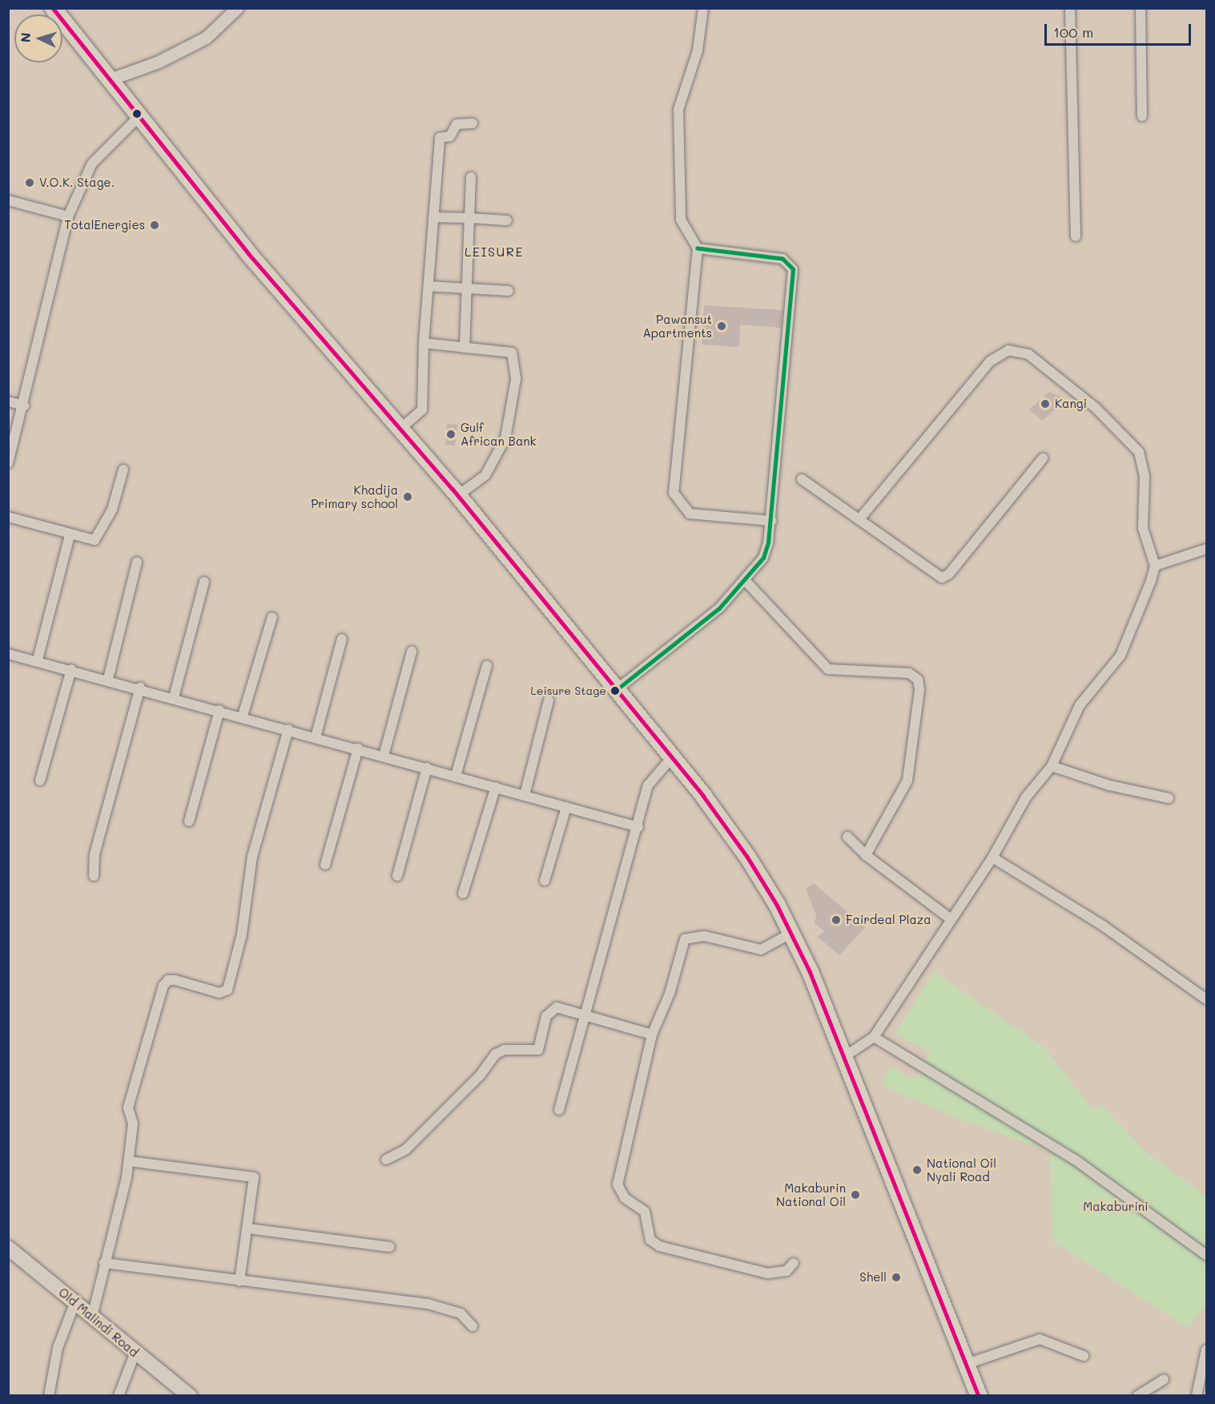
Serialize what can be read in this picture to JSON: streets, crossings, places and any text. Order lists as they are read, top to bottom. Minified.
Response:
{"streets":{"main road":["Old Malindi Road"]},"districts":["LEISURE"],"parks":["Makaburini"],"places":["V.O.K. Stage.","TotalEnergies","Pawansut Apartments","Kangi","Gulf African Bank","Khadija Primary school","Leisure Stage","Fairdeal Plaza","National Oil Nyali Road","Makaburin National Oil","Shell"],"scale_bar":"100 m","north":"left"}
